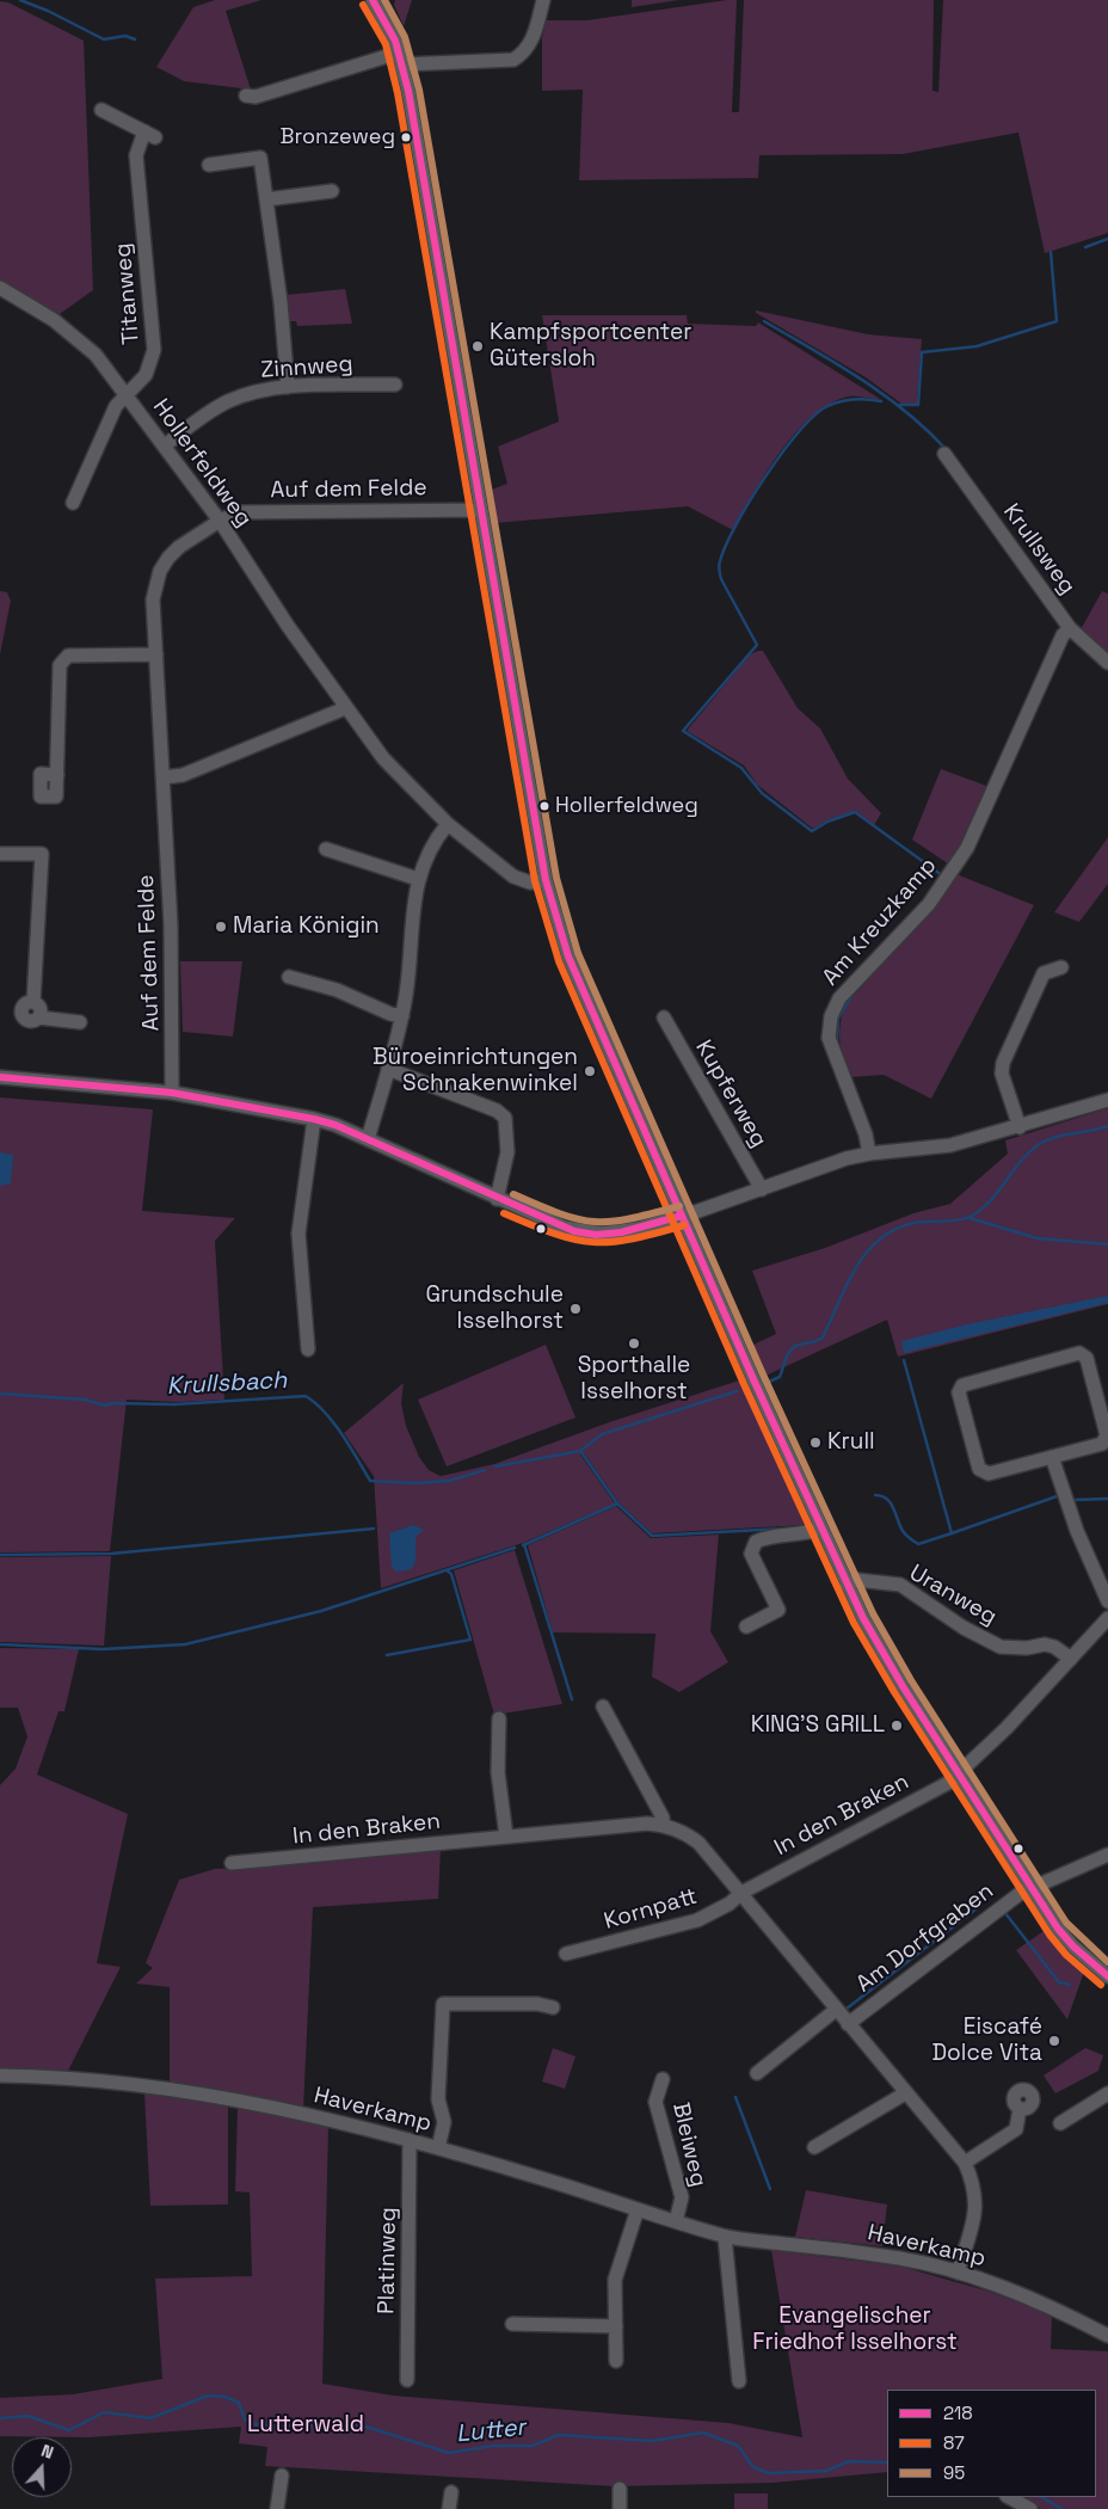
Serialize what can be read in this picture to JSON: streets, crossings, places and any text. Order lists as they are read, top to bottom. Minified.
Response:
{"streets":{"street":["Titanweg","Zinnweg","Hollerfeldweg","Auf dem Felde","Krullsweg","Am Kreuzkamp","Kupferweg","Uranweg","In den Braken","Kornpatt","Am Dorfgraben","Haverkamp","Bleiweg","Platinweg"]},"crossings":[["Titanweg","Hollerfeldweg"],["Zinnweg","Hollerfeldweg"],["Hollerfeldweg","Auf dem Felde"],["Krullsweg","Am Kreuzkamp"],["Uranweg","In den Braken"],["In den Braken","Kornpatt"],["In den Braken","Am Dorfgraben"],["Haverkamp","Bleiweg"],["Haverkamp","Platinweg"]],"water":["Krullsbach","Lutter"],"parks":["Evangelischer Friedhof Isselhorst","Lutterwald"],"places":["Bronzeweg","Kampfsportcenter Gütersloh","Hollerfeldweg","Maria Königin","Büroeinrichtungen Schnakenwinkel","Grundschule Isselhorst","Sporthalle Isselhorst","Krull","KING'S GRILL","Eiscafé Dolce Vita"],"lines":["transit line 218","transit line 95","transit line 87"],"legend":["218","87","95"],"north":"top"}
